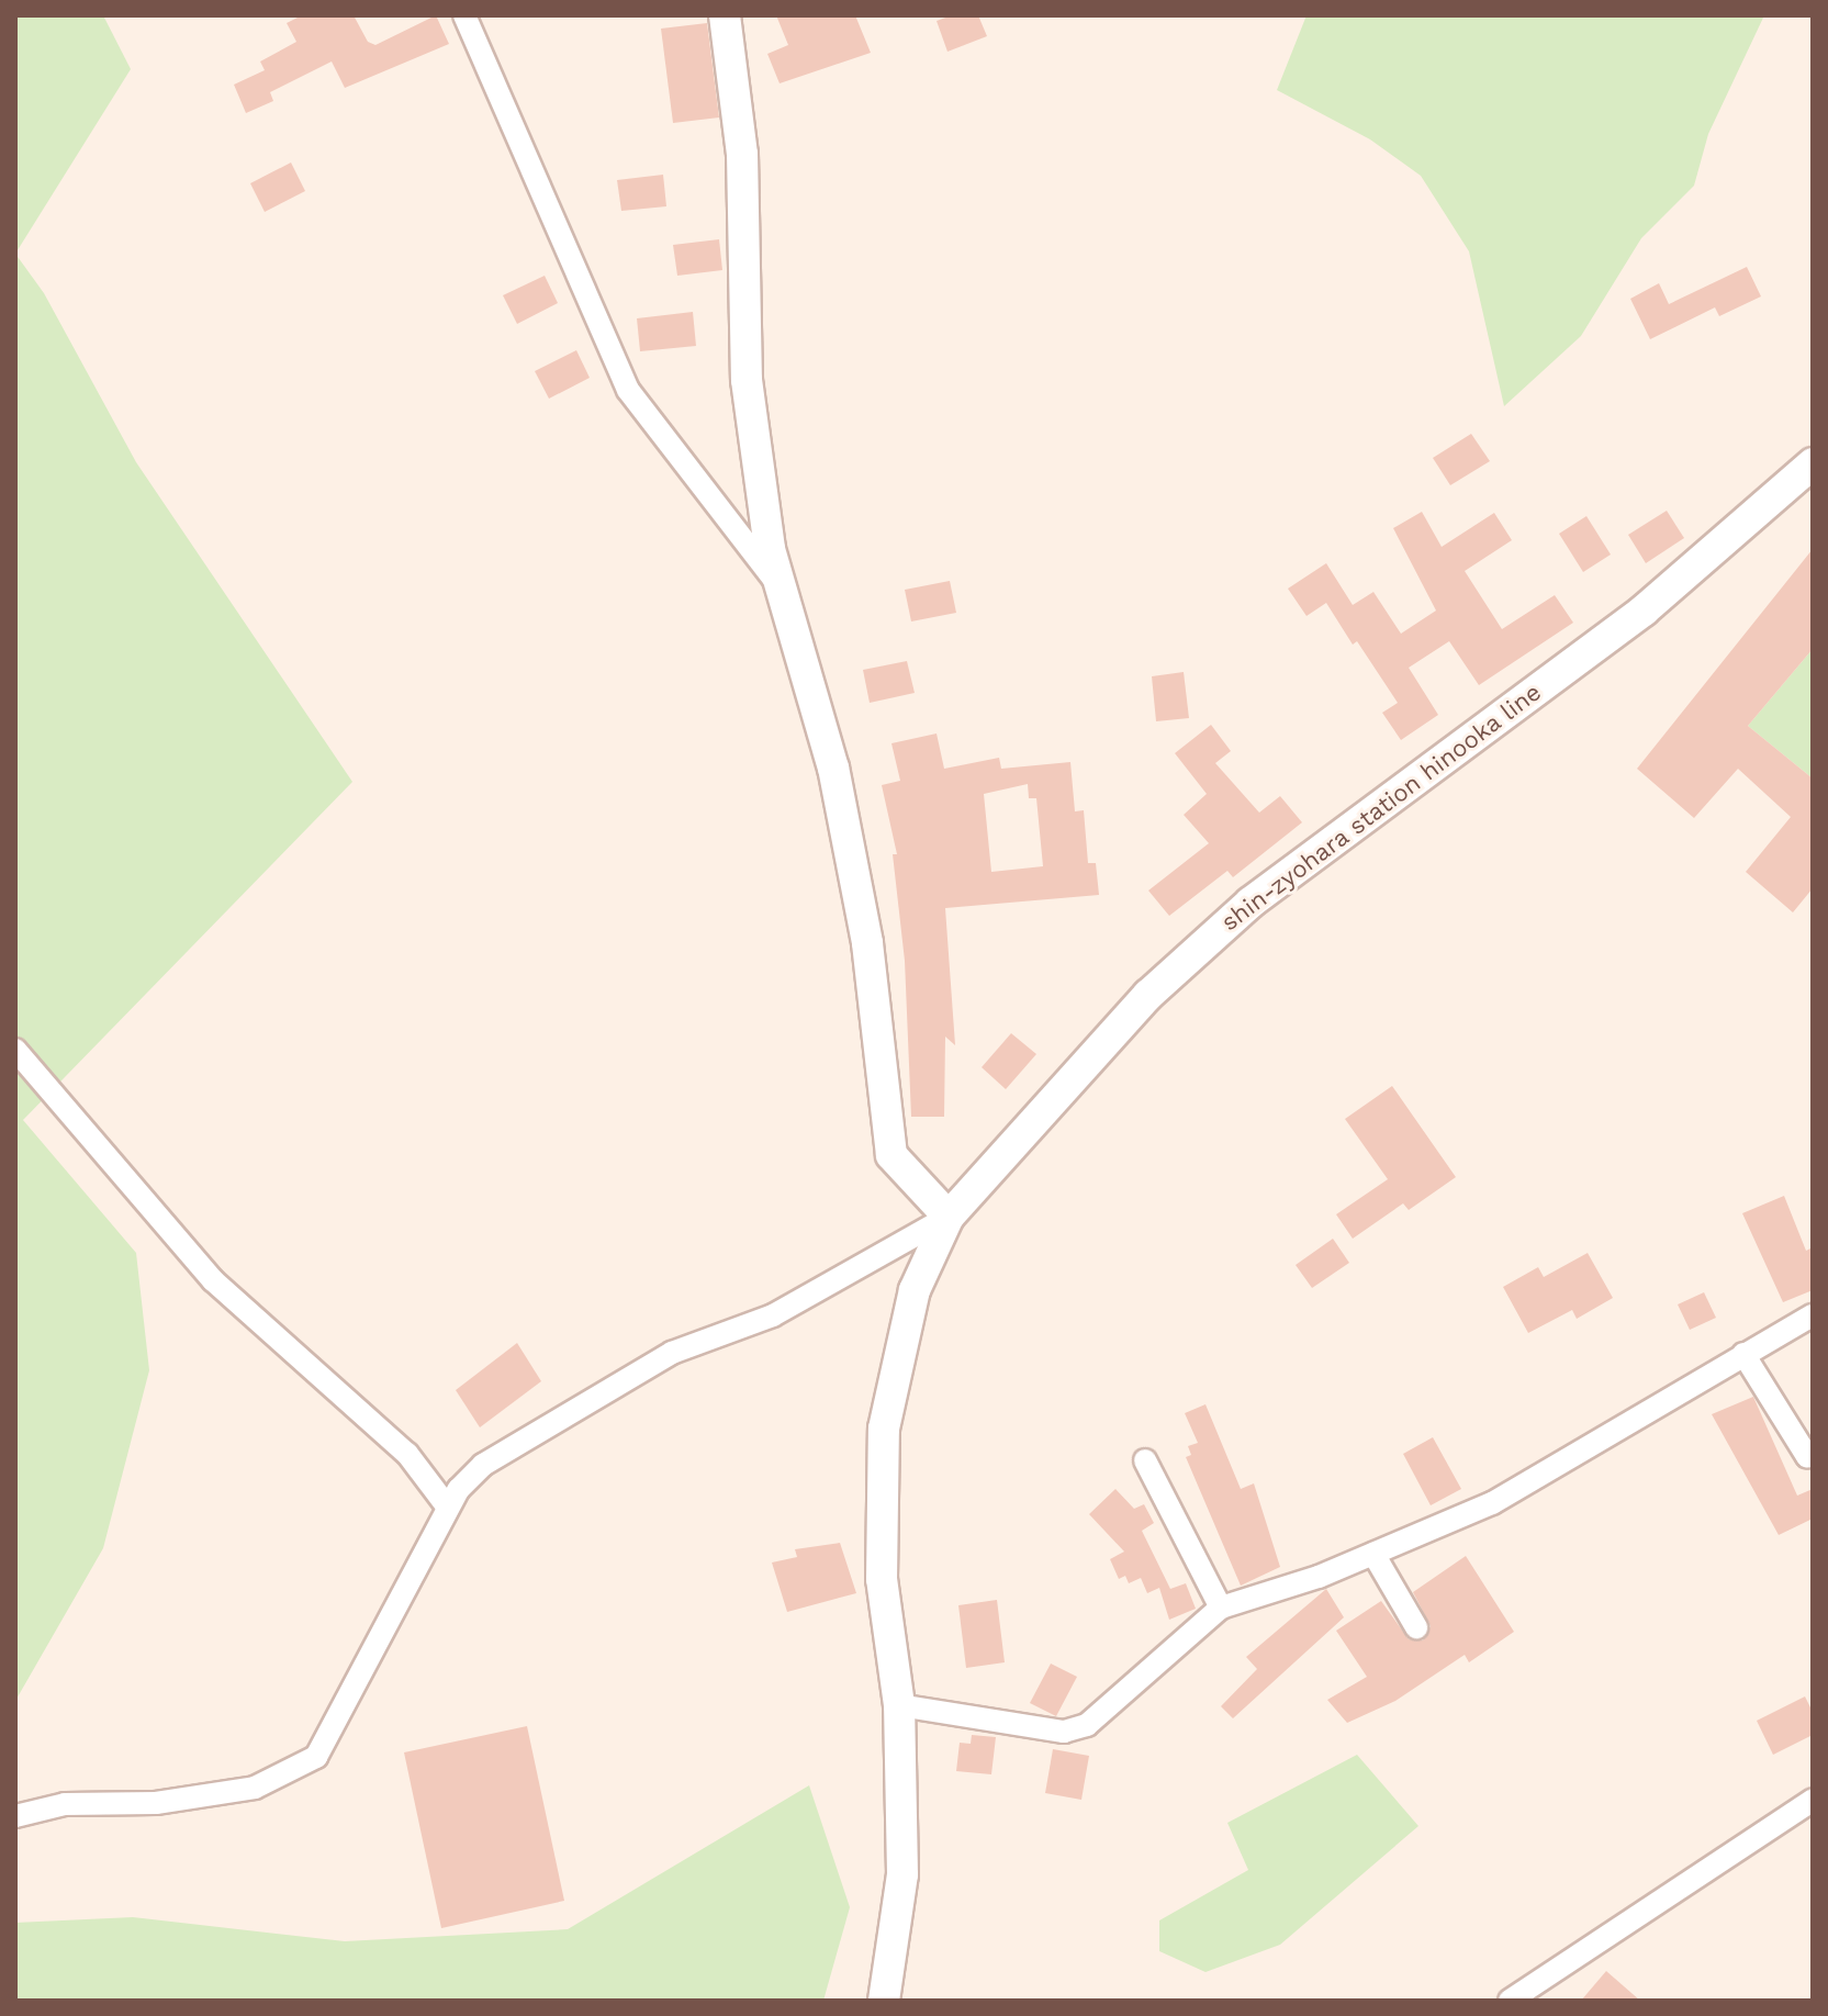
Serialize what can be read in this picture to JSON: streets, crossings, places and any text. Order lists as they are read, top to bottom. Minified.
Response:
{"streets":{"main road":["shin-zyohara station hinooka line"]}}
